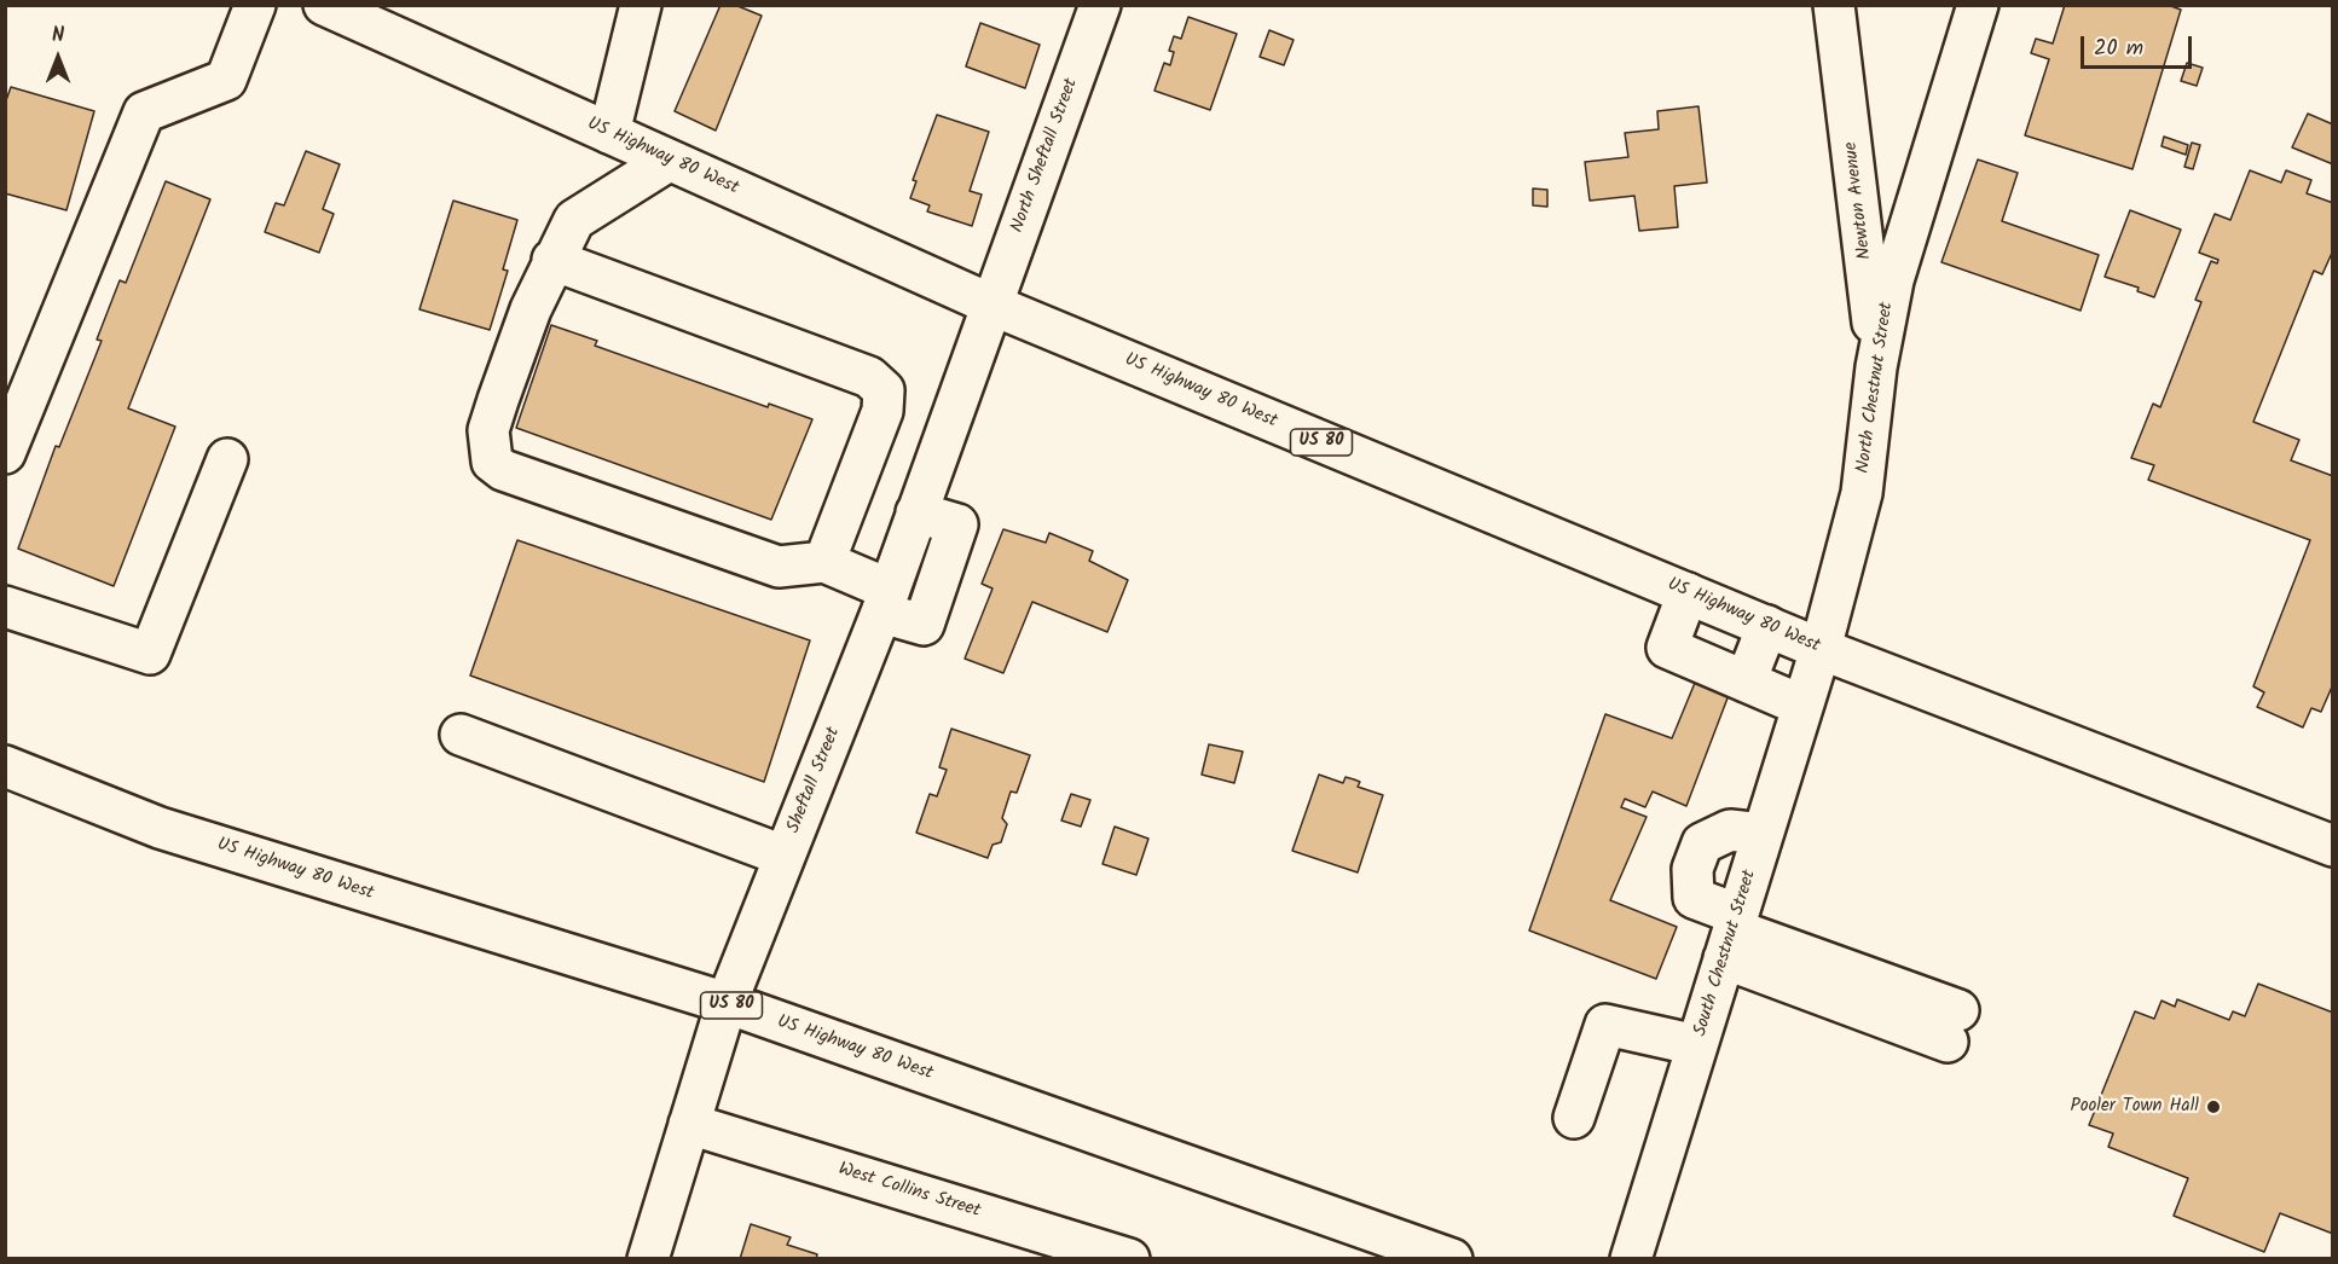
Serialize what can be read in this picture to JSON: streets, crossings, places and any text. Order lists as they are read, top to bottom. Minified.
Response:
{"streets":{"main road":["North Sheftall Street","US Highway 80 West","Newton Avenue","North Chestnut Street","US 80","Sheftall Street","South Chestnut Street","West Collins Street"]},"crossings":[["North Sheftall Street","US Highway 80 West"],["US Highway 80 West","North Chestnut Street"],["US Highway 80 West","Sheftall Street"],["US Highway 80 West","South Chestnut Street"],["Newton Avenue","North Chestnut Street"],["North Chestnut Street","South Chestnut Street"],["Sheftall Street","West Collins Street"]],"places":["Pooler Town Hall"],"scale_bar":"20 m","north":"top"}
